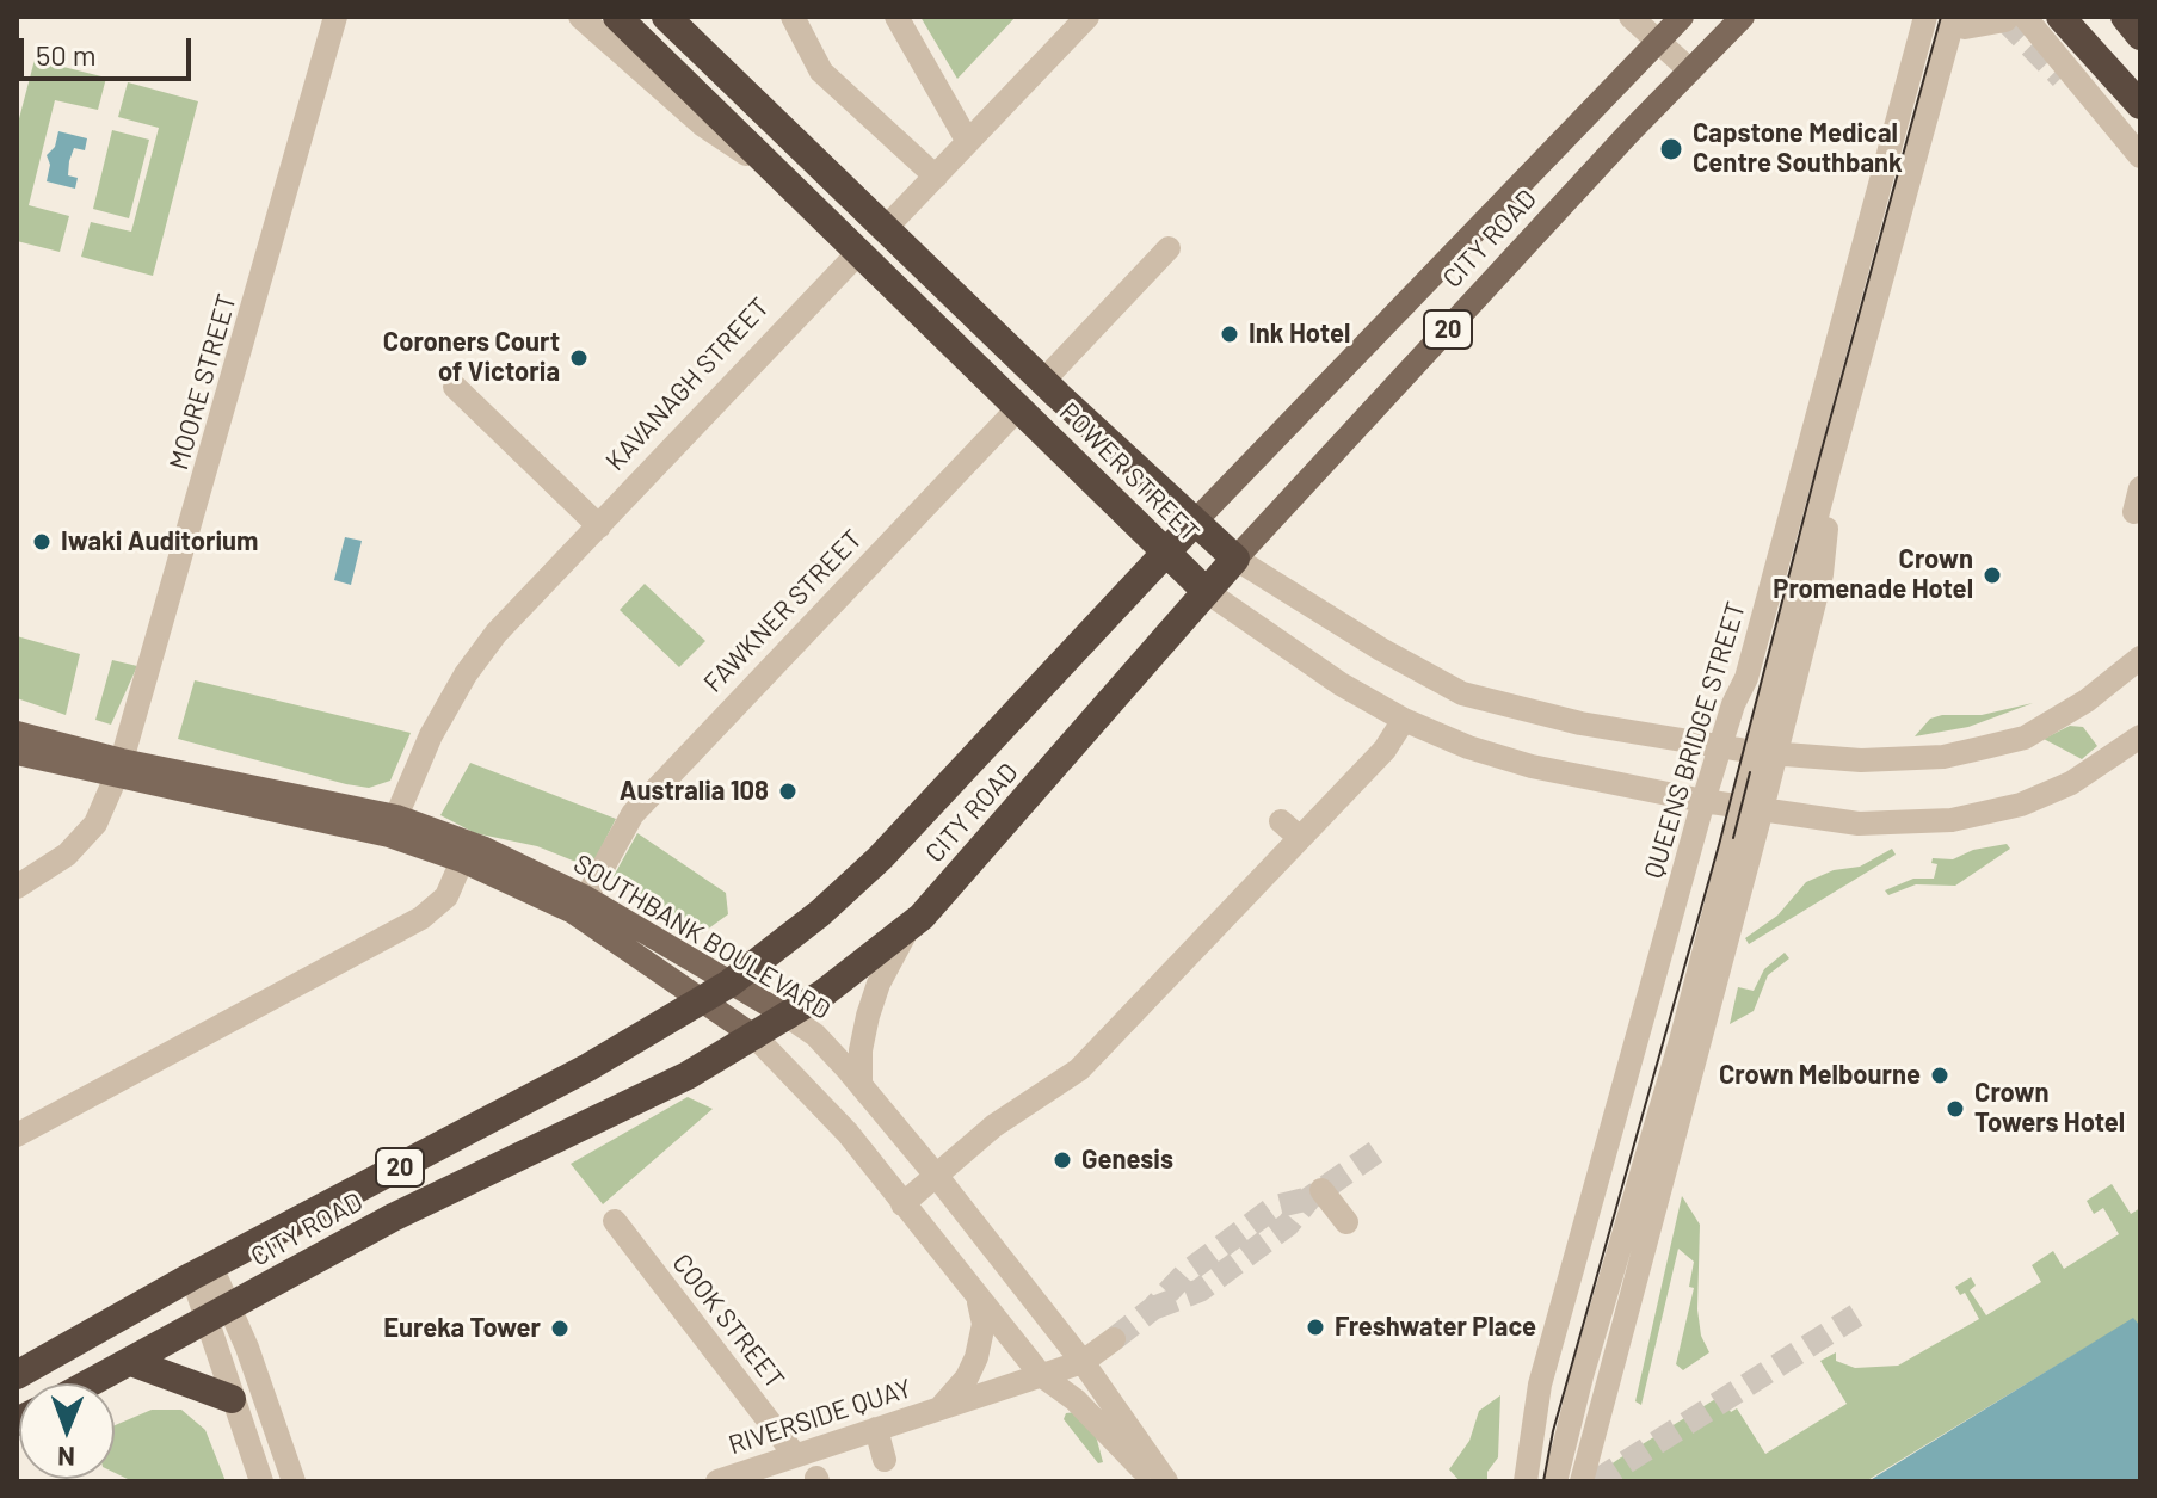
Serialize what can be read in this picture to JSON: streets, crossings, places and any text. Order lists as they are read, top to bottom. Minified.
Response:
{"streets":{"highway":["CITY ROAD","20","KAVANAGH STREET","POWER STREET","FAWKNER STREET"],"main road":["SOUTHBANK BOULEVARD"],"street":["MOORE STREET","QUEENS BRIDGE STREET","COOK STREET","RIVERSIDE QUAY"]},"crossings":[["CITY ROAD","POWER STREET"],["CITY ROAD","SOUTHBANK BOULEVARD"],["MOORE STREET","SOUTHBANK BOULEVARD"],["KAVANAGH STREET","POWER STREET"],["KAVANAGH STREET","SOUTHBANK BOULEVARD"],["POWER STREET","FAWKNER STREET"],["POWER STREET","QUEENS BRIDGE STREET"],["FAWKNER STREET","SOUTHBANK BOULEVARD"],["SOUTHBANK BOULEVARD","RIVERSIDE QUAY"],["COOK STREET","RIVERSIDE QUAY"]],"places":["Capstone Medical Centre Southbank","Ink Hotel","Coroners Court of Victoria","Iwaki Auditorium","Crown Promenade Hotel","Australia 108","Crown Melbourne","Crown Towers Hotel","Genesis","Freshwater Place","Eureka Tower"],"scale_bar":"50 m","north":"bottom"}
